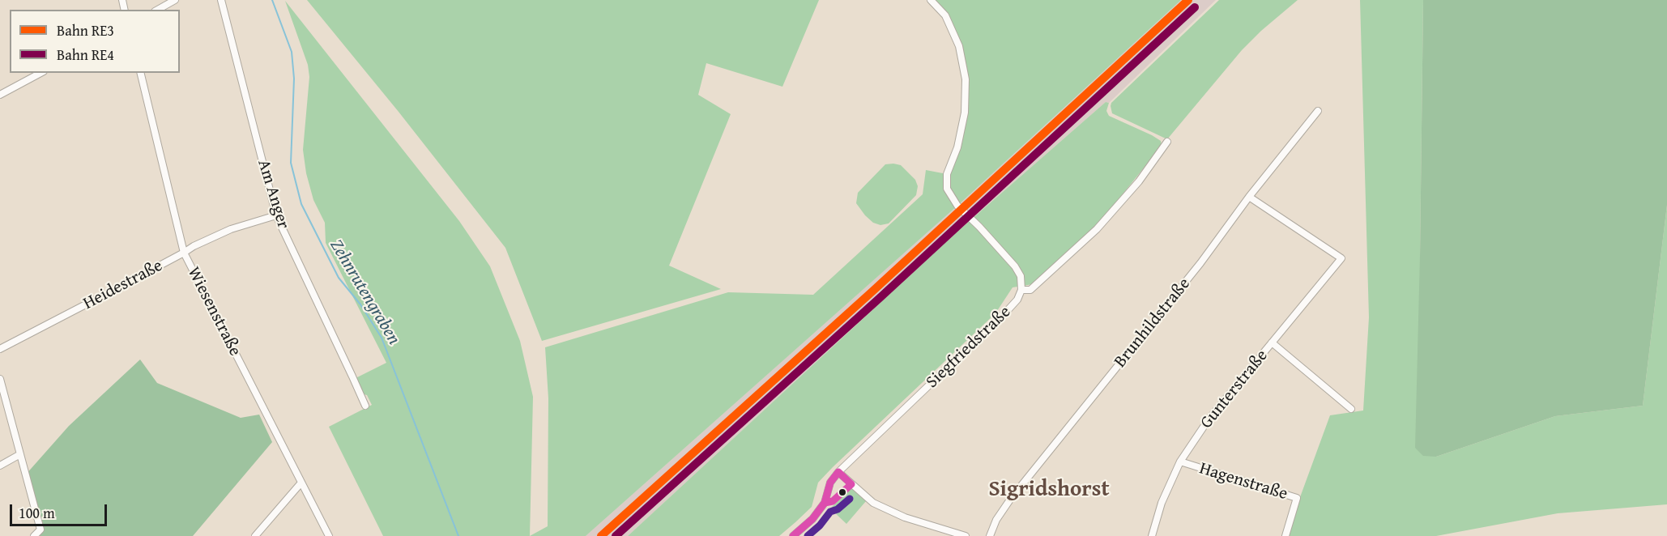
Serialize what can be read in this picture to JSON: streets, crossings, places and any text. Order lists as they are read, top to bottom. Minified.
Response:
{"streets":{"street":["Am Anger","Heidestraße","Wiesenstraße","Brunhildstraße","Siegfriedstraße","Gunterstraße","Hagenstraße"]},"crossings":[["Am Anger","Heidestraße"],["Heidestraße","Wiesenstraße"],["Brunhildstraße","Gunterstraße"],["Gunterstraße","Hagenstraße"]],"districts":["Sigridshorst"],"water":["Zehnrutengraben"],"lines":["rail line RE3","rail line RE4"],"legend":["Bahn RE3","Bahn RE4"],"scale_bar":"100 m"}
